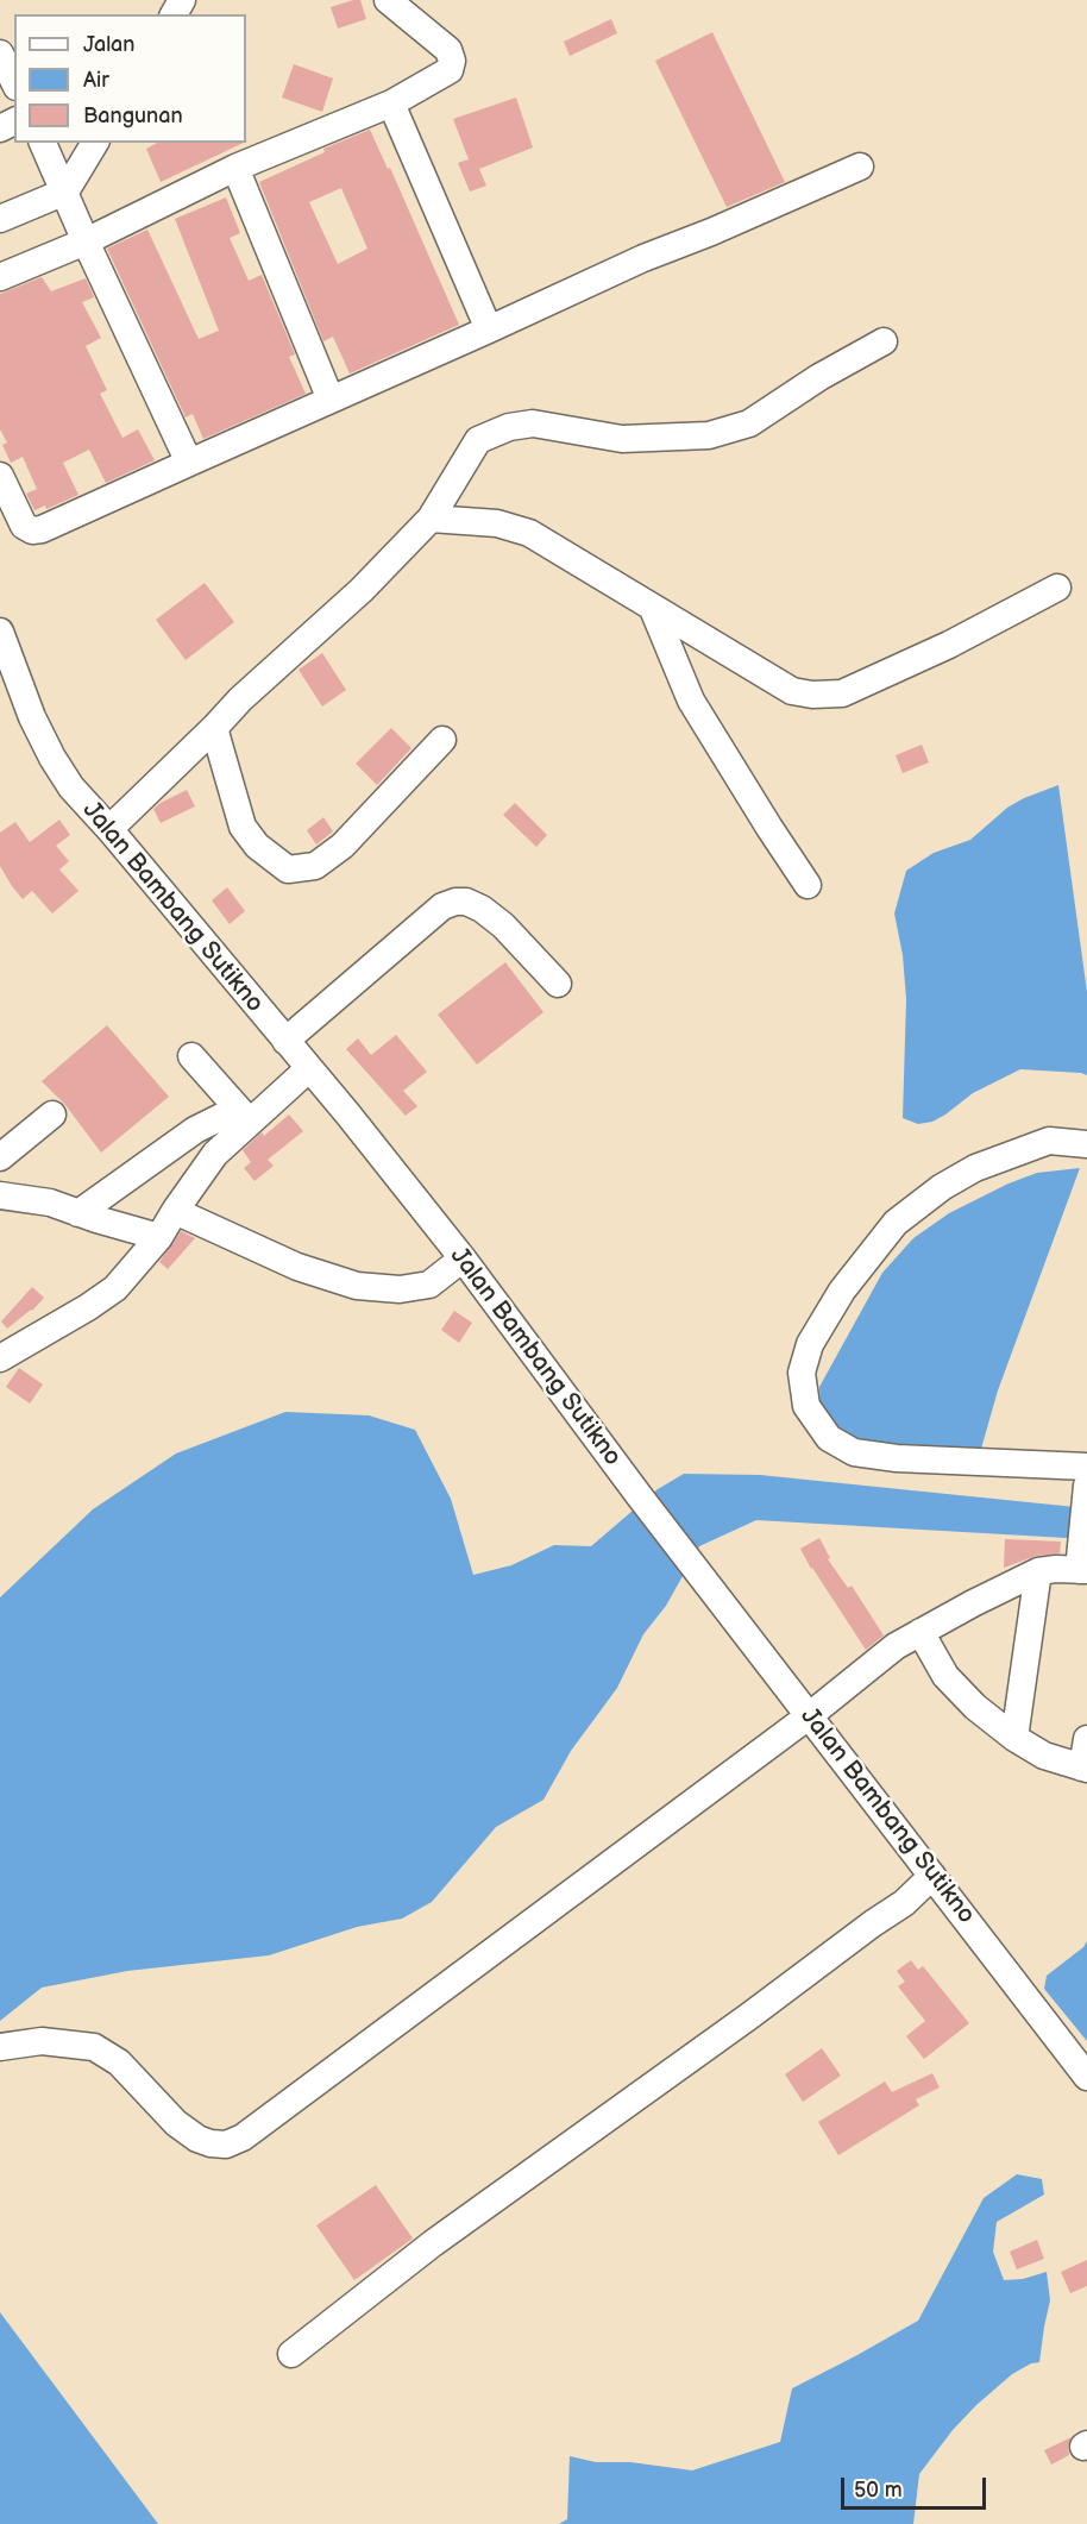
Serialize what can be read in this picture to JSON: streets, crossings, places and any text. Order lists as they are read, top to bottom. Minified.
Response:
{"streets":{"street":["Jalan Bambang Sutikno"]},"legend":["Jalan","Air","Bangunan"],"scale_bar":"50 m"}
